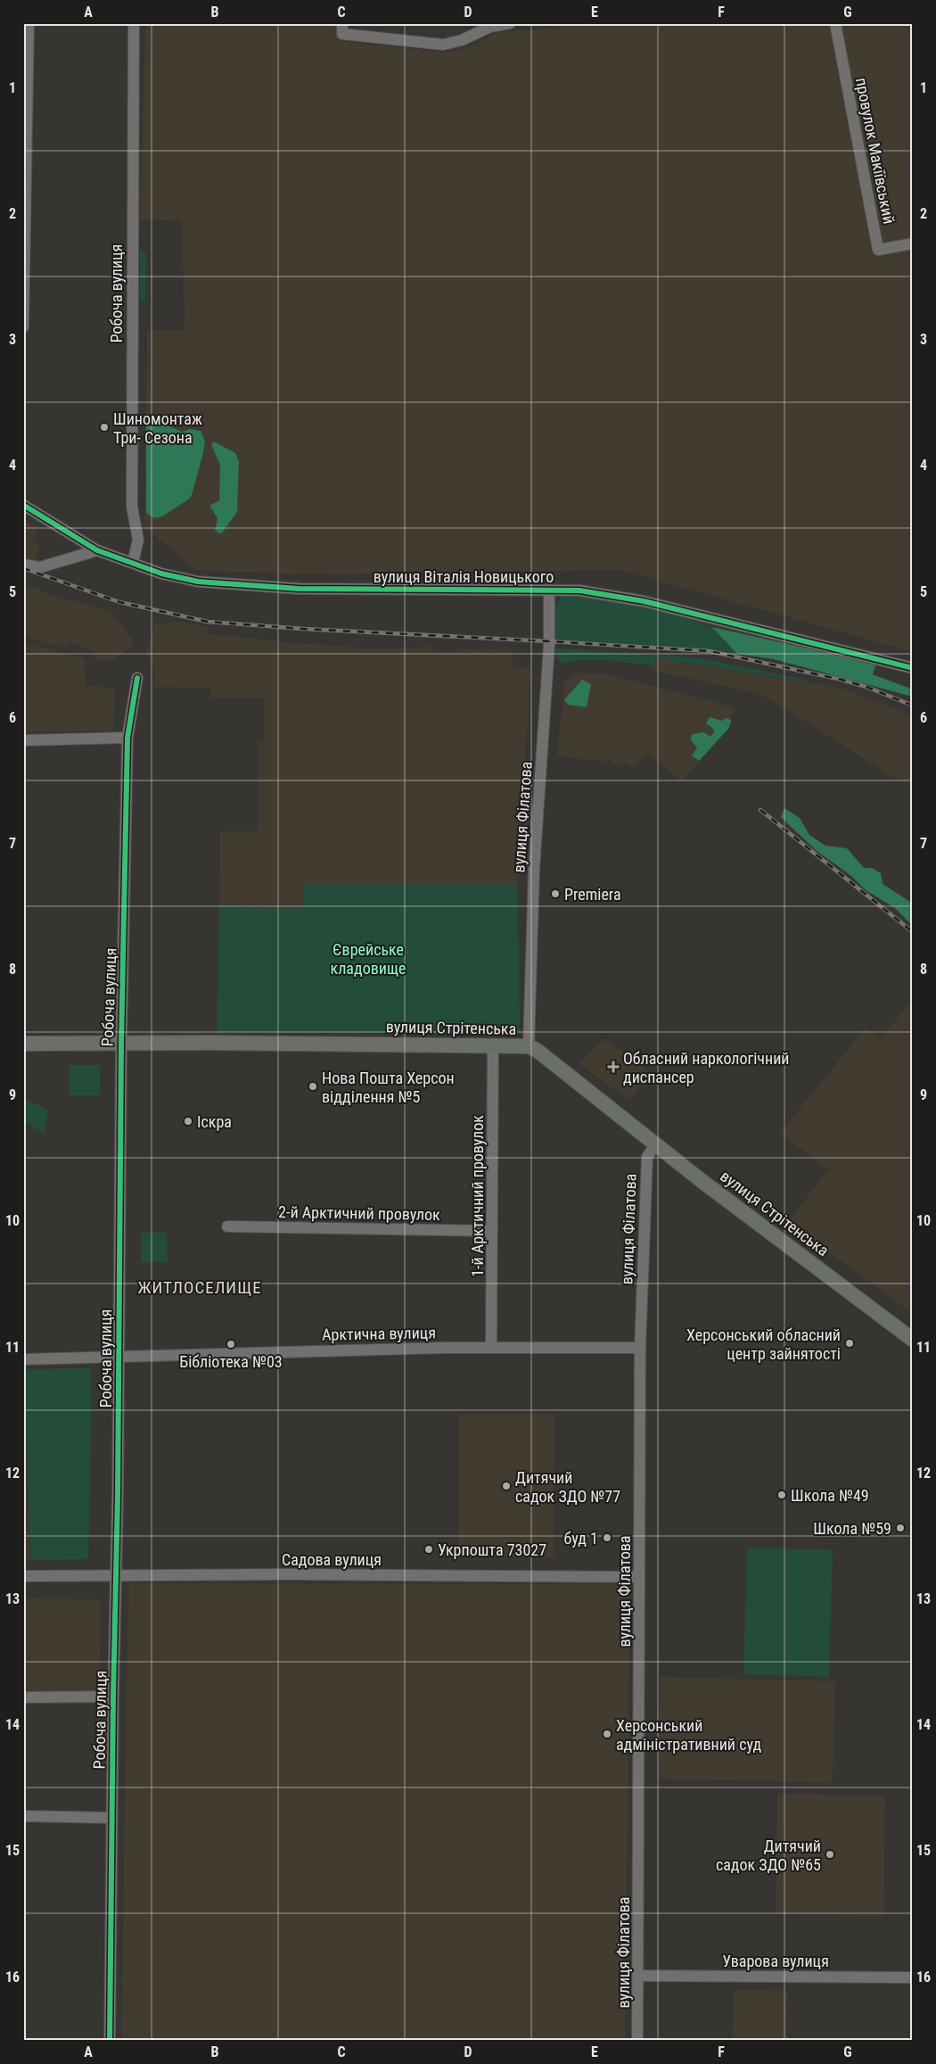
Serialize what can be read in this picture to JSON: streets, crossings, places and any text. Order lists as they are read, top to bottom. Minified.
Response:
{"streets":{"main road":["вулиця Стрітенська"],"street":["провулок Макіївський","Робоча вулиця","вулиця Віталія Новицького","вулиця Філатова","1-й Арктичний провулок","2-й Арктичний провулок","Арктична вулиця","Садова вулиця","Уварова вулиця"]},"crossings":[["Робоча вулиця","вулиця Віталія Новицького"],["Робоча вулиця","вулиця Стрітенська"],["Робоча вулиця","Арктична вулиця"],["Робоча вулиця","Садова вулиця"],["вулиця Віталія Новицького","вулиця Філатова"],["вулиця Філатова","вулиця Стрітенська"],["вулиця Філатова","Арктична вулиця"],["вулиця Філатова","Садова вулиця"],["вулиця Філатова","Уварова вулиця"],["вулиця Стрітенська","1-й Арктичний провулок"],["1-й Арктичний провулок","2-й Арктичний провулок"],["1-й Арктичний провулок","Арктична вулиця"]],"districts":["ЖИТЛОСЕЛИЩЕ"],"parks":["Єврейське кладовище"],"places":{"other":["Шиномонтаж Три- Сезона","Premiera","Нова Пошта Херсон відділення №5","Іскра","Херсонський обласний центр зайнятості","Бібліотека №03","Дитячий садок ЗДО №77","Школа №49","Школа №59","буд 1","Укрпошта 73027","Херсонський адміністративний суд","Дитячий садок ЗДО №65"],"health":["Обласний наркологічний диспансер"]},"grid":{"columns":["A","B","C","D","E","F","G"],"rows":["1","2","3","4","5","6","7","8","9","10","11","12","13","14","15","16"]}}
